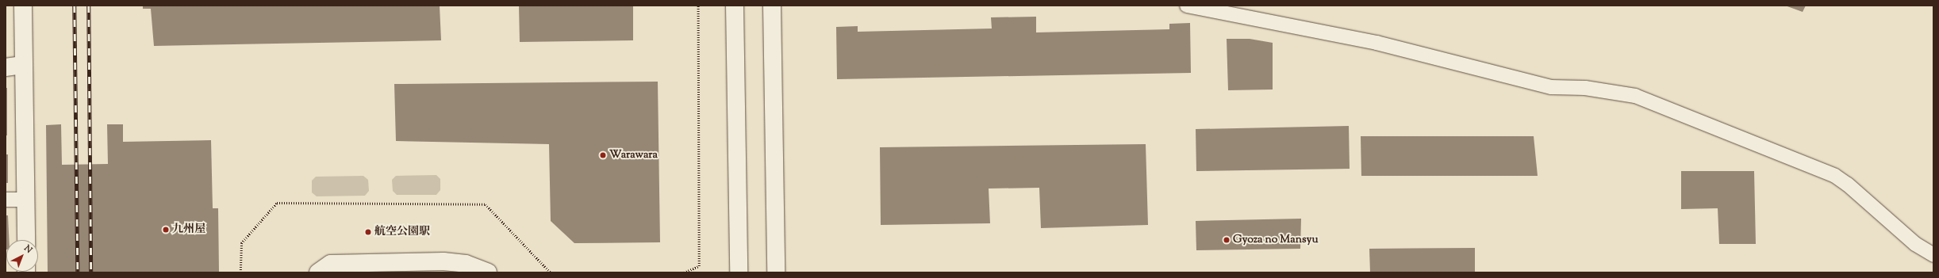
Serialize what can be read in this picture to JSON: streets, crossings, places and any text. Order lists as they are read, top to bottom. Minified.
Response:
{"places":["Warawara","九州屋","航空公園駅","Gyoza no Mansyu"],"north":"top right"}
